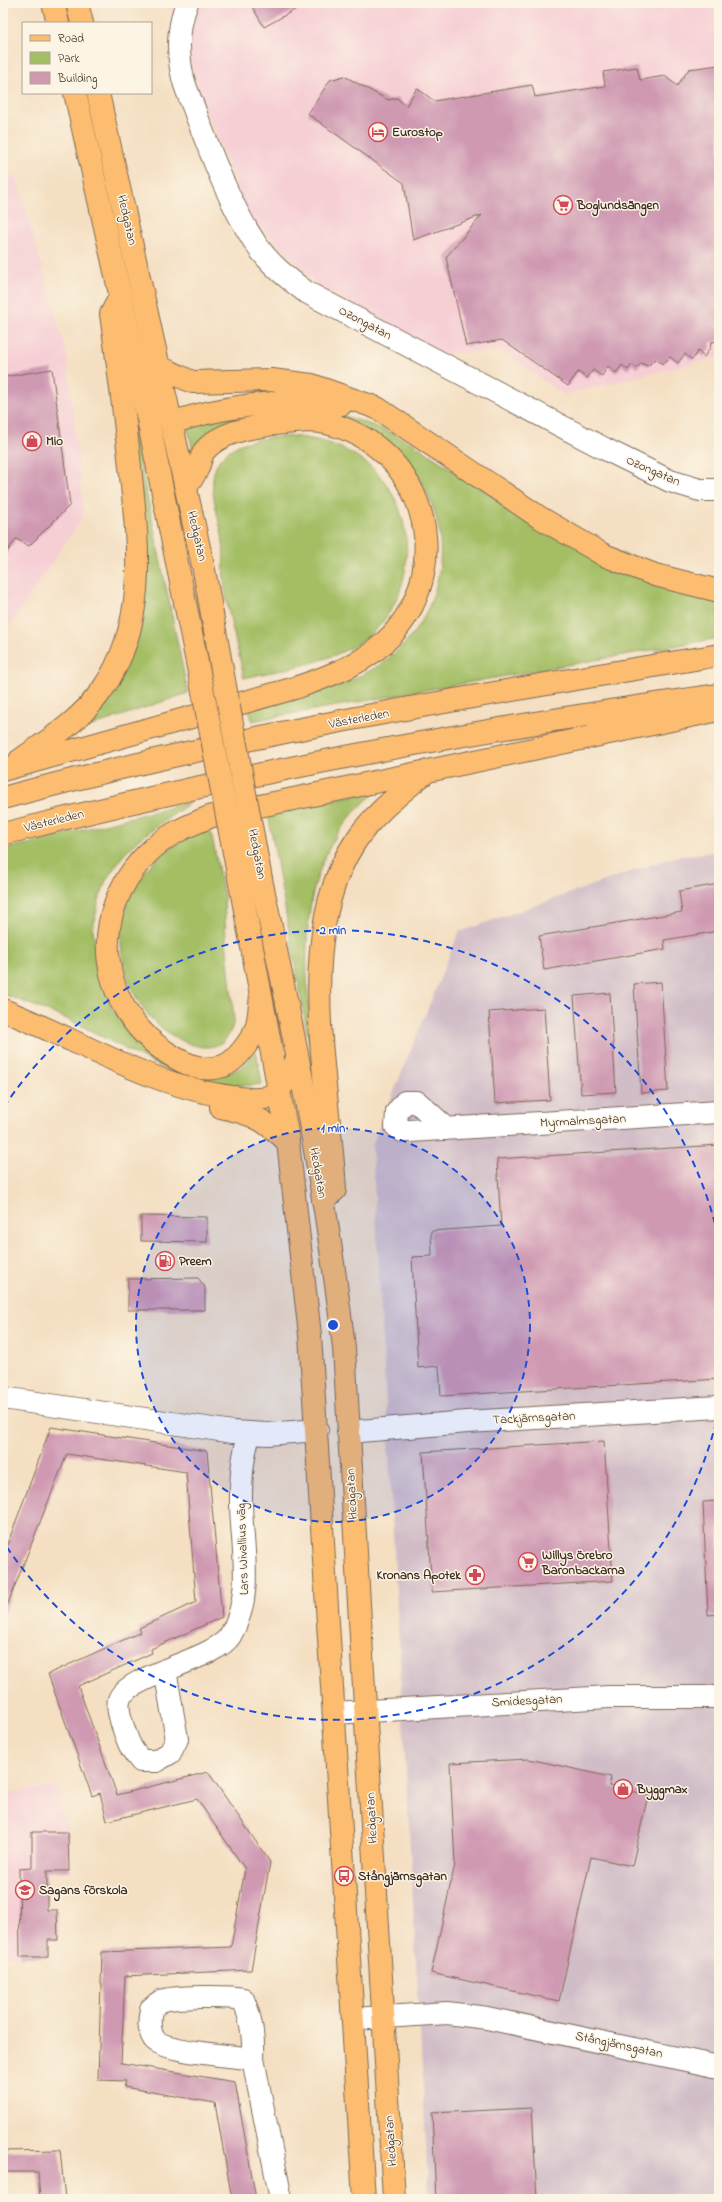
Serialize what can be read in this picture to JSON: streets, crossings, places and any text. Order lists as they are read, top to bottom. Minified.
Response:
{"streets":{"main road":["Hedgatan","Västerleden"],"street":["Ozongatan","Myrmalmsgatan","Tackjärnsgatan","Lars Wivallius väg","Smidesgatan","Stångjärnsgatan"]},"crossings":[["Hedgatan","Tackjärnsgatan"],["Hedgatan","Smidesgatan"],["Hedgatan","Stångjärnsgatan"]],"places":{"hotel":["Eurostop"],"supermarket":["Boglundsängen","Willys Örebro Baronbackarna"],"shop":["Mio","Byggmax"],"fuel station":["Preem"],"pharmacy":["Kronans Apotek"],"bus stop":["Stångjärnsgatan"],"school or university":["Sagans förskola"]},"legend":["Road","Park","Building"],"rings":["2 min","1 min"]}
